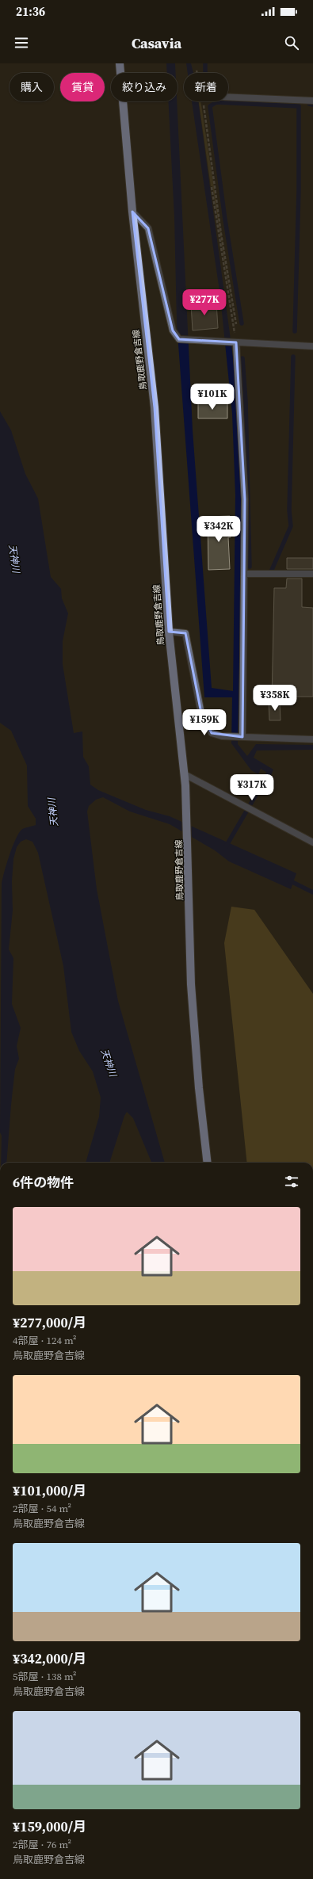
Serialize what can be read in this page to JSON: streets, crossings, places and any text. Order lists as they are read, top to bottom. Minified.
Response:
{"streets":{"main road":["鳥取鹿野倉吉線"]},"water":["天神川"],"page":{"status":"21:36","header":"Casavia","chip":["購入","賃貸","絞り込み","新着"],"price":["¥277K","¥101K","¥342K","¥358K","¥159K","¥317K"],"heading":"6件の物件","list":[{"name":"¥277,000/月","note":"4部屋 · 124 m² · 鳥取鹿野倉吉線"},{"name":"¥101,000/月","note":"2部屋 · 54 m² · 鳥取鹿野倉吉線"},{"name":"¥342,000/月","note":"5部屋 · 138 m² · 鳥取鹿野倉吉線"},{"name":"¥159,000/月","note":"2部屋 · 76 m² · 鳥取鹿野倉吉線"}]}}
